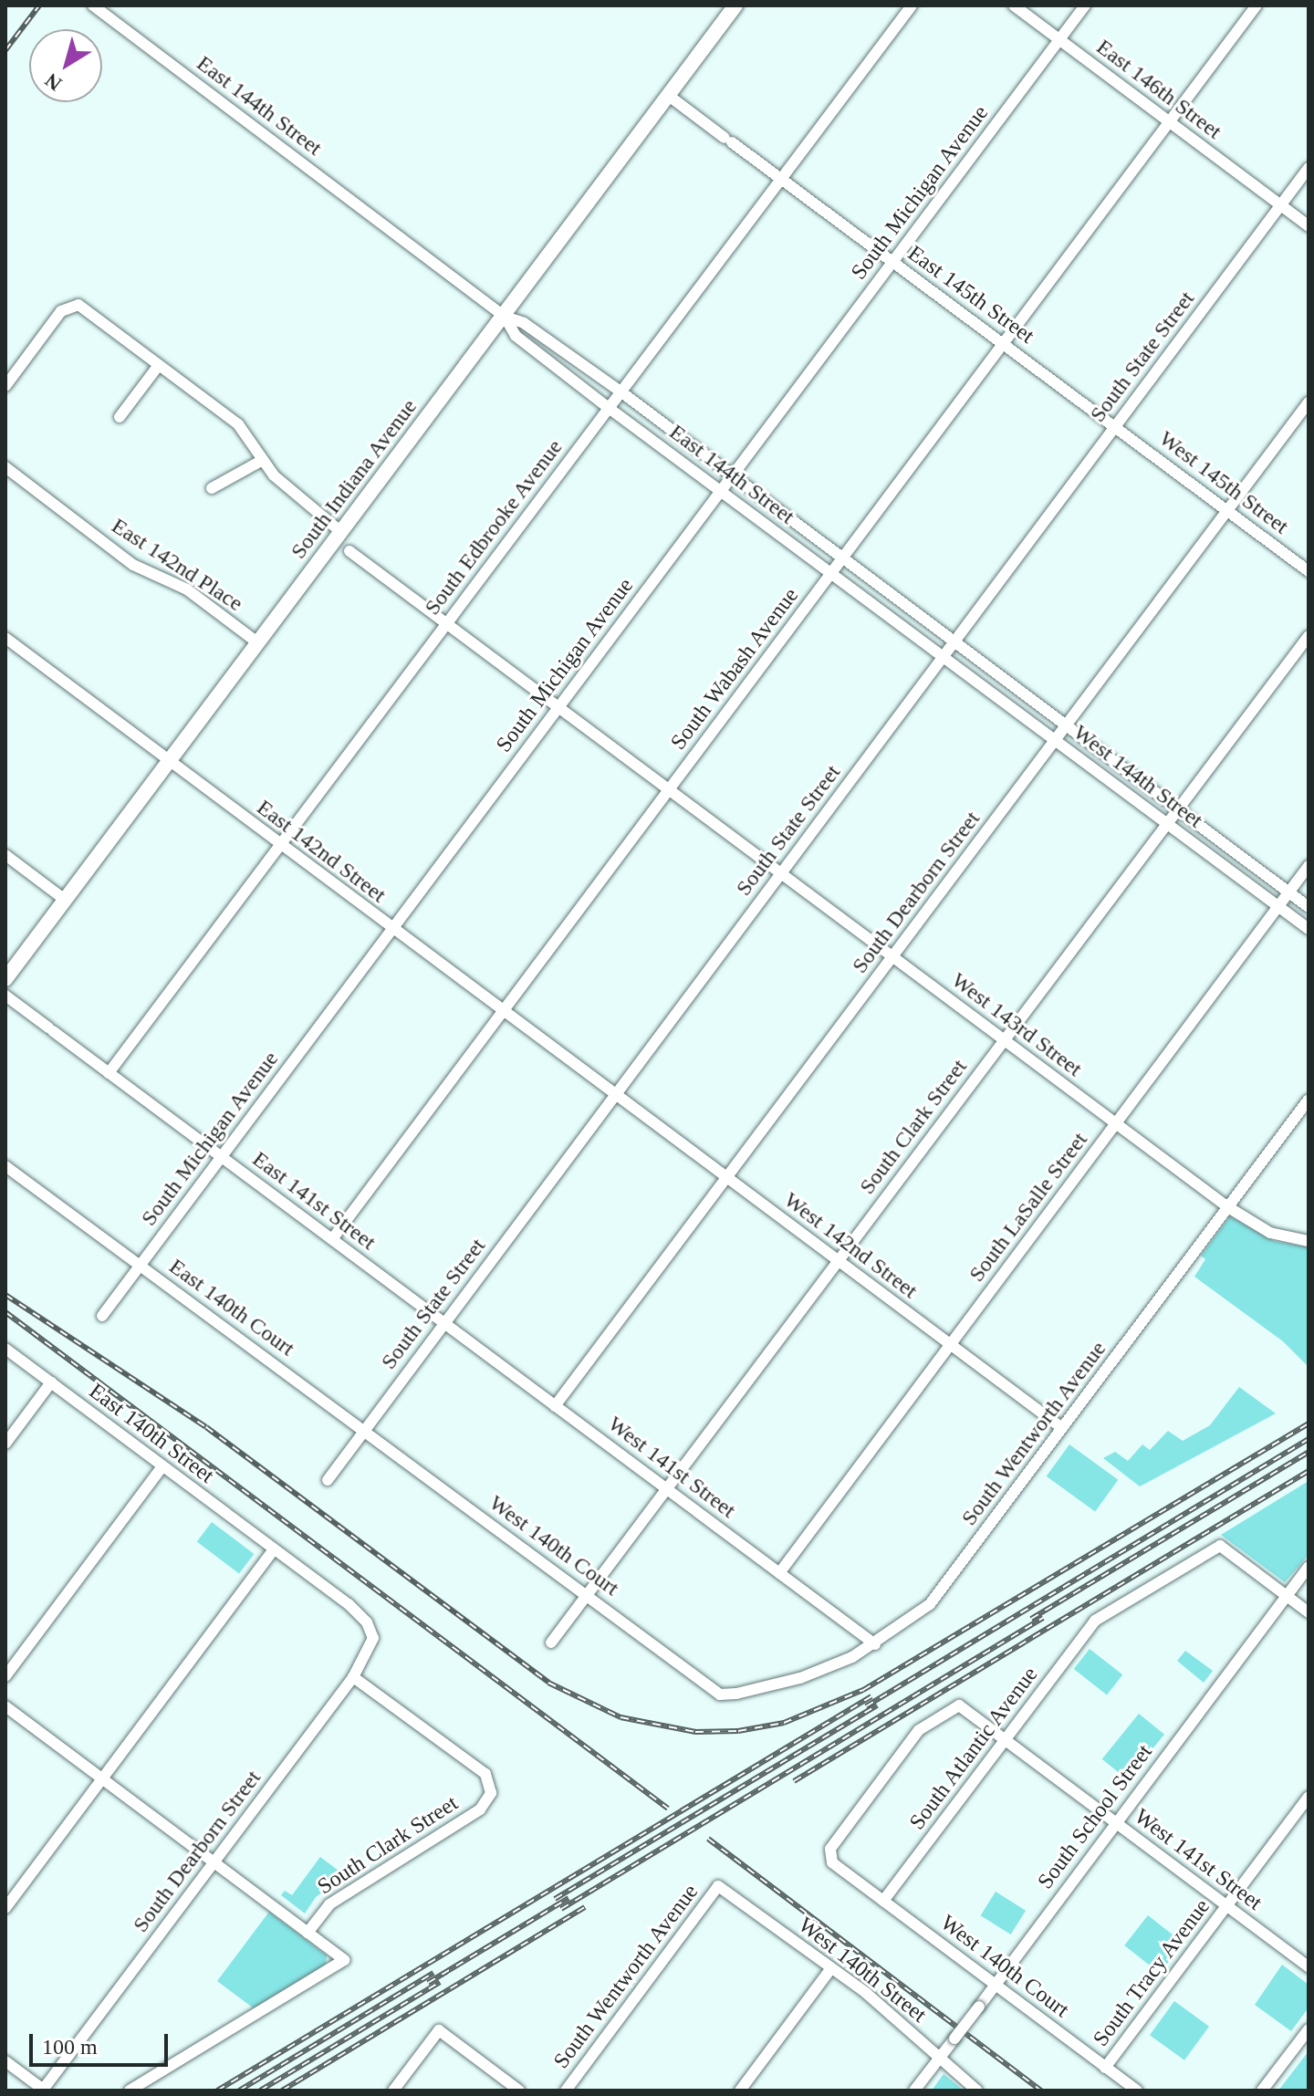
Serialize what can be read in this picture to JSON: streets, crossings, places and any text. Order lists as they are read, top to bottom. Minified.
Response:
{"streets":{"main road":["South Indiana Avenue"],"street":["East 146th Street","East 144th Street","South Michigan Avenue","East 145th Street","South State Street","West 145th Street","South Edbrooke Avenue","East 142nd Place","South Wabash Avenue","West 144th Street","East 142nd Street","South Dearborn Street","West 143rd Street","South Clark Street","East 141st Street","South LaSalle Street","West 142nd Street","East 140th Court","East 140th Street","South Wentworth Avenue","West 141st Street","West 140th Court","South Atlantic Avenue","South School Street","West 140th Street","South Tracy Avenue"]},"crossings":[["East 146th Street","South Michigan Avenue"],["East 146th Street","South State Street"],["East 146th Street","South Wabash Avenue"],["East 144th Street","South Michigan Avenue"],["East 144th Street","South State Street"],["East 144th Street","South Indiana Avenue"],["East 144th Street","South Edbrooke Avenue"],["East 144th Street","South Wabash Avenue"],["East 144th Street","West 144th Street"],["South Michigan Avenue","East 145th Street"],["South Michigan Avenue","East 142nd Street"],["South Michigan Avenue","West 143rd Street"],["South Michigan Avenue","East 141st Street"],["South Michigan Avenue","East 140th Court"],["East 145th Street","South State Street"],["East 145th Street","South Indiana Avenue"],["East 145th Street","West 145th Street"],["East 145th Street","South Edbrooke Avenue"],["East 145th Street","South Wabash Avenue"],["South State Street","West 145th Street"],["South State Street","West 144th Street"],["South State Street","East 142nd Street"],["South State Street","West 143rd Street"],["South State Street","East 141st Street"],["South State Street","West 142nd Street"],["South State Street","East 140th Court"],["South State Street","West 141st Street"],["South State Street","West 140th Court"],["South Indiana Avenue","East 142nd Place"],["South Indiana Avenue","East 142nd Street"],["West 145th Street","South Dearborn Street"],["South Edbrooke Avenue","East 142nd Street"],["South Edbrooke Avenue","West 143rd Street"],["South Edbrooke Avenue","East 141st Street"],["South Wabash Avenue","East 142nd Street"],["South Wabash Avenue","West 143rd Street"],["South Wabash Avenue","East 141st Street"],["West 144th Street","South Dearborn Street"],["West 144th Street","South Clark Street"],["West 144th Street","South LaSalle Street"],["East 142nd Street","West 142nd Street"],["South Dearborn Street","West 143rd Street"],["South Dearborn Street","South Clark Street"],["South Dearborn Street","West 142nd Street"],["South Dearborn Street","East 140th Street"],["South Dearborn Street","West 141st Street"],["West 143rd Street","South Clark Street"],["West 143rd Street","South LaSalle Street"],["West 143rd Street","South Wentworth Avenue"],["South Clark Street","West 142nd Street"],["South Clark Street","West 141st Street"],["South Clark Street","West 140th Court"],["East 141st Street","West 141st Street"],["South LaSalle Street","West 142nd Street"],["South LaSalle Street","West 141st Street"],["West 142nd Street","South Wentworth Avenue"],["East 140th Court","West 140th Court"],["South Wentworth Avenue","West 141st Street"],["South Wentworth Avenue","West 140th Court"],["South Wentworth Avenue","West 140th Street"],["West 141st Street","West 140th Court"],["West 141st Street","South Atlantic Avenue"],["West 141st Street","South School Street"],["West 141st Street","South Tracy Avenue"],["West 140th Court","South Atlantic Avenue"],["West 140th Court","South School Street"],["West 140th Court","South Tracy Avenue"],["South Atlantic Avenue","South School Street"],["South School Street","West 140th Street"]],"scale_bar":"100 m","north":"bottom left"}
